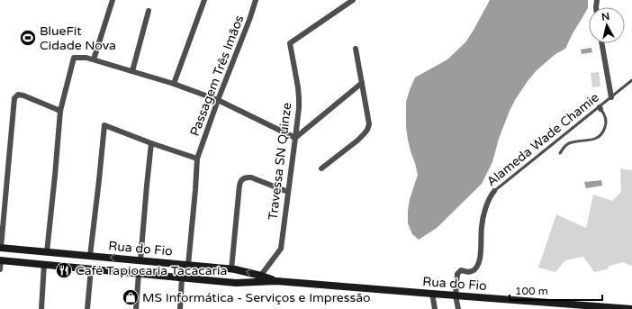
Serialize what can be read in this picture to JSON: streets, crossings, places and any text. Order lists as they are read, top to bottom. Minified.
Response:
{"streets":{"street":["Passagem Três Imãos","Alameda Wade Chamie","Travessa SN Quinze","Rua do Fio"]},"crossings":[["Passagem Três Imãos","Rua do Fio"],["Alameda Wade Chamie","Rua do Fio"],["Travessa SN Quinze","Rua do Fio"]],"places":{"sports":["BlueFit Cidade Nova"],"restaurant":["Café Tapiocaria Tacacaria"],"shop":["MS Informática - Serviços e Impressão"]},"scale_bar":"100 m","north":"top"}
